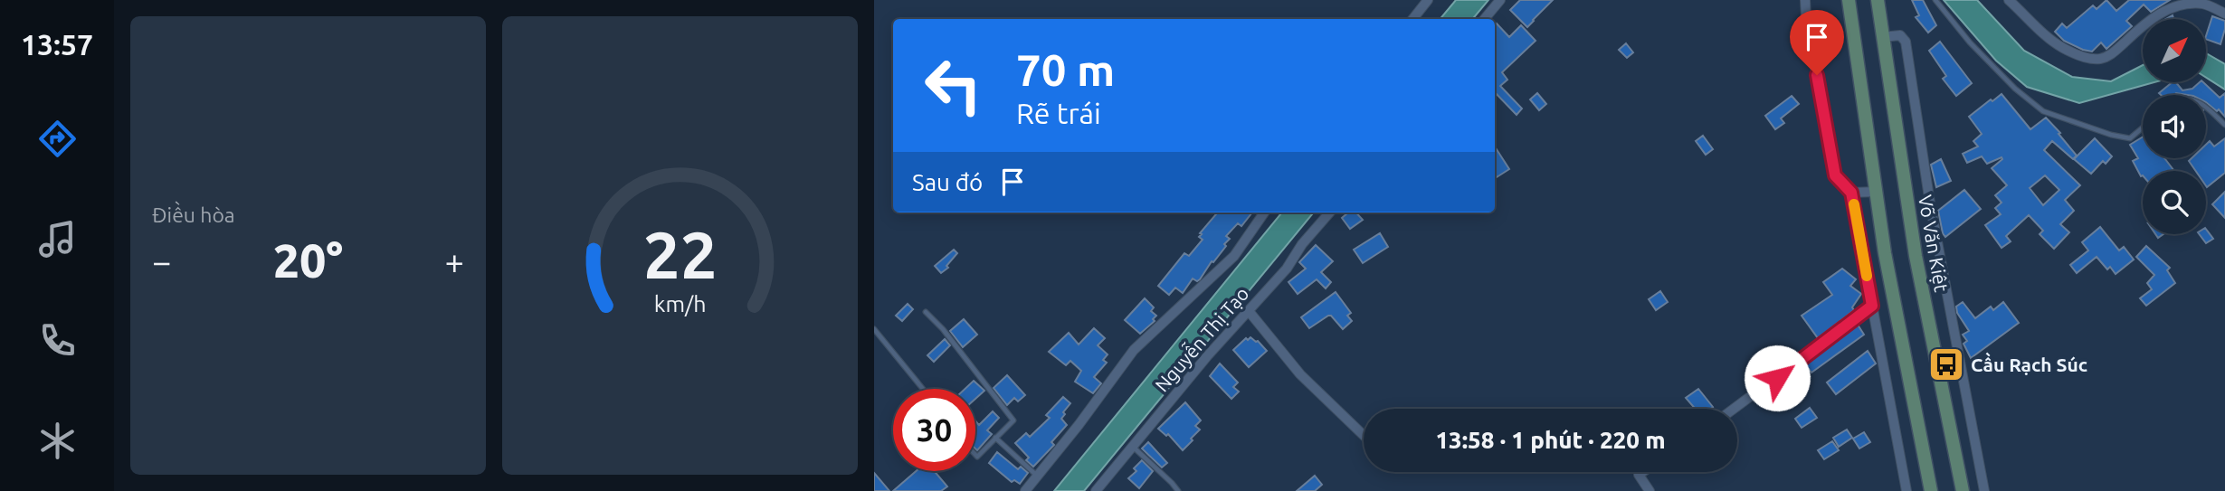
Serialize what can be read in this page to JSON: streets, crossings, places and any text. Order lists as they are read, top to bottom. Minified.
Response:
{"streets":{"main road":["Võ Văn Kiệt"],"street":["Nguyễn Thị Tạo"]},"places":{"bus stop":["Cầu Rạch Súc"]},"north":"top right","page":{"tabs":"13:57","tile":"Điều hòa","turn":["70 m","Rẽ trái"],"then":"Sau đó","heat":["−","20°","+"],"limit":"30","trip":"13:58 · 1 phút · 220 m","gauge":["22","km/h"]}}
